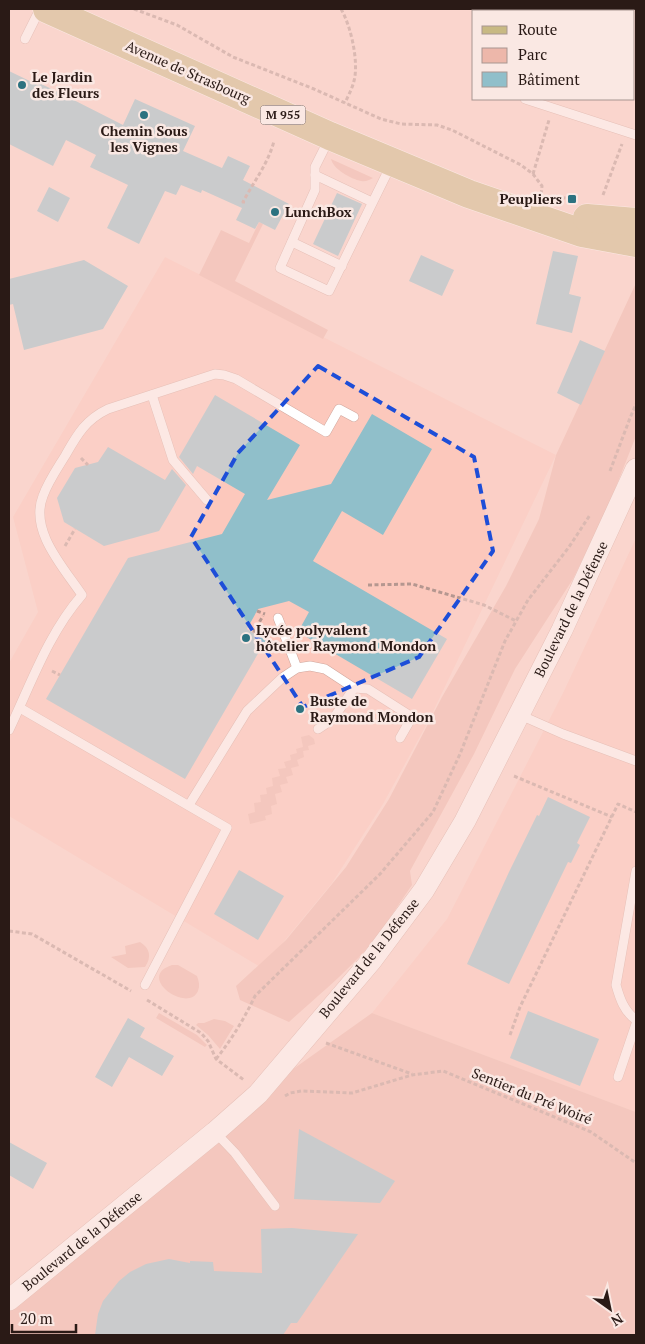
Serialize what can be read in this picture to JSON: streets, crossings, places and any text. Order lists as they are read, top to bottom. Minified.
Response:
{"streets":{"main road":["Avenue de Strasbourg","M 955"],"street":["Boulevard de la Défense"],"path":["Sentier du Pré Woiré"]},"crossings":[["Boulevard de la Défense","Sentier du Pré Woiré"]],"places":{"other":["Le Jardin des Fleurs","Chemin Sous les Vignes","LunchBox","Lycée polyvalent hôtelier Raymond Mondon","Buste de Raymond Mondon"],"transit":["Peupliers"]},"legend":["Route","Parc","Bâtiment"],"scale_bar":"20 m","north":"bottom right"}
